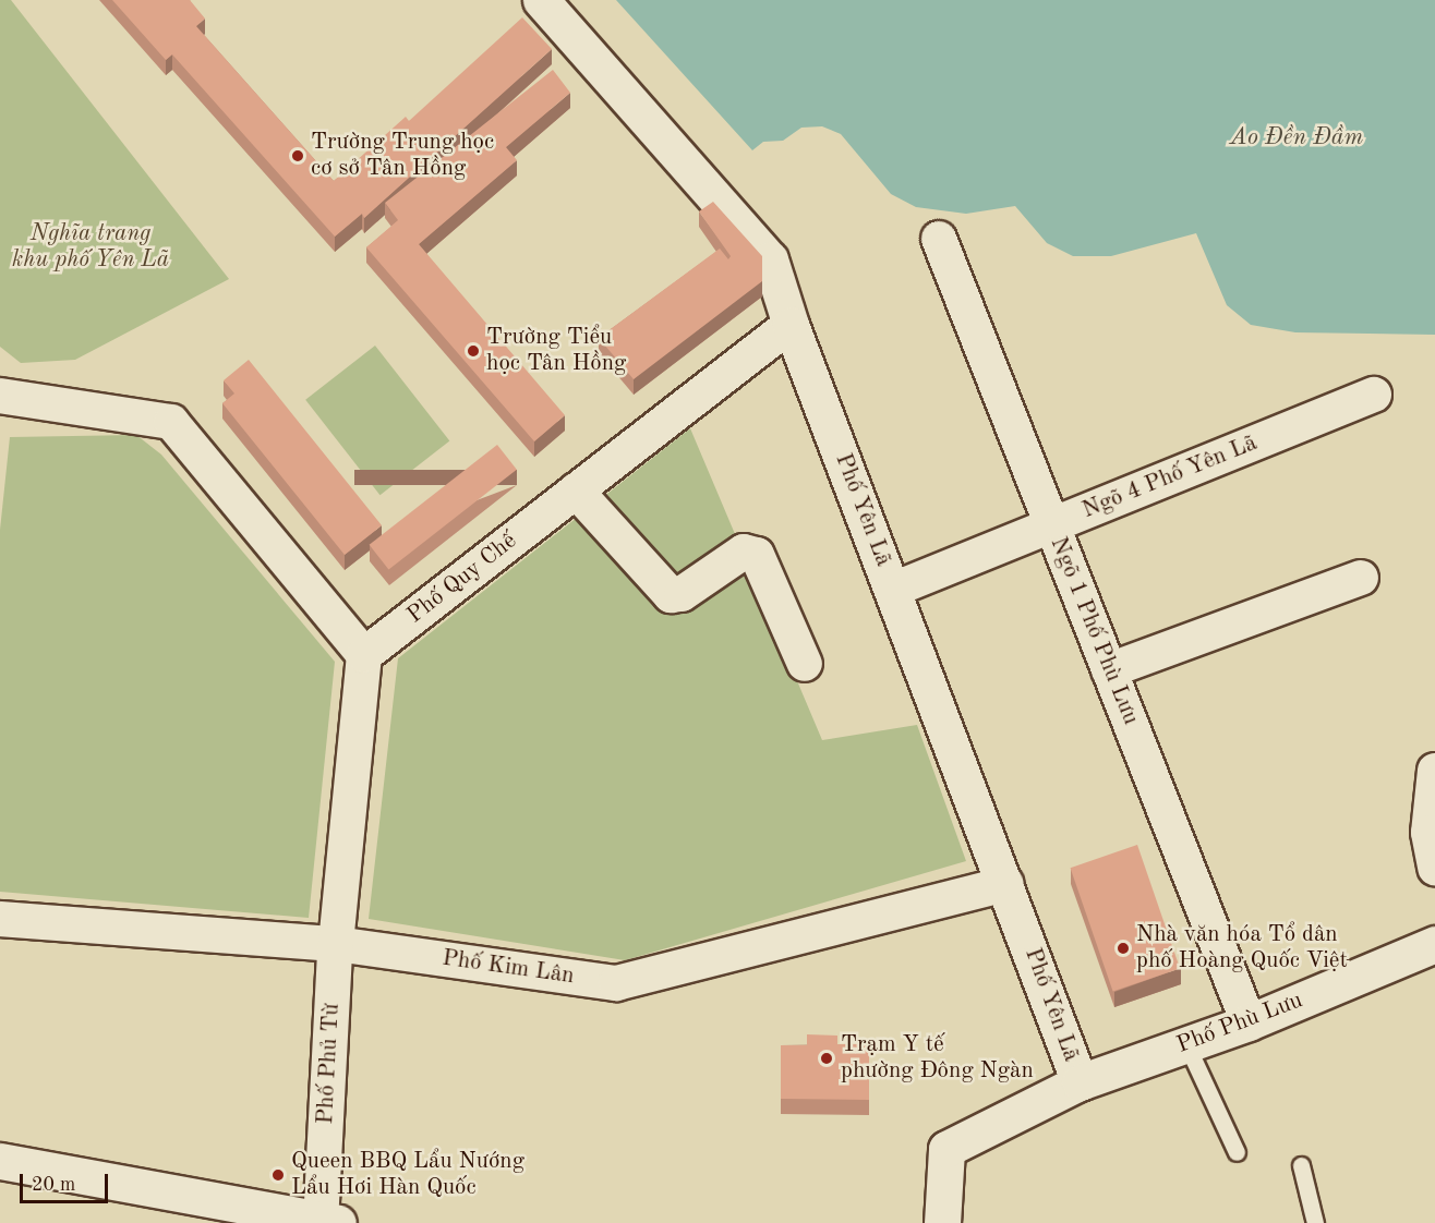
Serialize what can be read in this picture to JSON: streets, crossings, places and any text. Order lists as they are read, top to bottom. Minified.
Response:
{"streets":{"street":["Ngõ 4 Phố Yên Lã","Phố Yên Lã","Phố Quy Chế","Ngõ 1 Phố Phù Lưu","Phố Kim Lân","Phố Phù Lưu","Phố Phủ Từ"]},"crossings":[["Ngõ 4 Phố Yên Lã","Phố Yên Lã"],["Ngõ 4 Phố Yên Lã","Ngõ 1 Phố Phù Lưu"],["Phố Yên Lã","Phố Quy Chế"],["Phố Yên Lã","Phố Kim Lân"],["Phố Yên Lã","Phố Phù Lưu"],["Ngõ 1 Phố Phù Lưu","Phố Phù Lưu"],["Phố Kim Lân","Phố Phủ Từ"]],"water":["Ao Đền Đầm"],"parks":["Nghĩa trang khu phố Yên Lã"],"places":["Trường Trung học cơ sở Tân Hồng","Trường Tiểu học Tân Hồng","Nhà văn hóa Tổ dân phố Hoàng Quốc Việt","Trạm Y tế phường Đông Ngàn","Queen BBQ Lẩu Nướng Lẩu Hơi Hàn Quốc"],"scale_bar":"20 m"}
